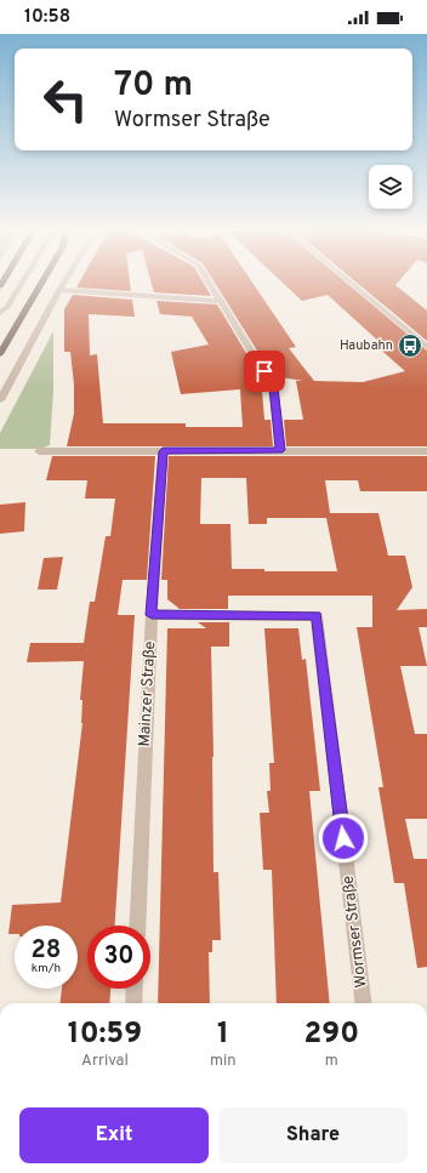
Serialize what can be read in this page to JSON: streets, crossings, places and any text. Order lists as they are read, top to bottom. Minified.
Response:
{"streets":{"street":["Mainzer Straße","Wormser Straße"]},"crossings":[["Mainzer Straße","Wormser Straße"]],"places":{"bus stop":["Haubahn"]},"page":{"status":"10:58","turn":["70 m","Wormser Straße"],"speed":"28 km/h","limit":"30","eta":["10:59","Arrival","1","min","290","m"],"buttons":["Exit","Share"]}}
